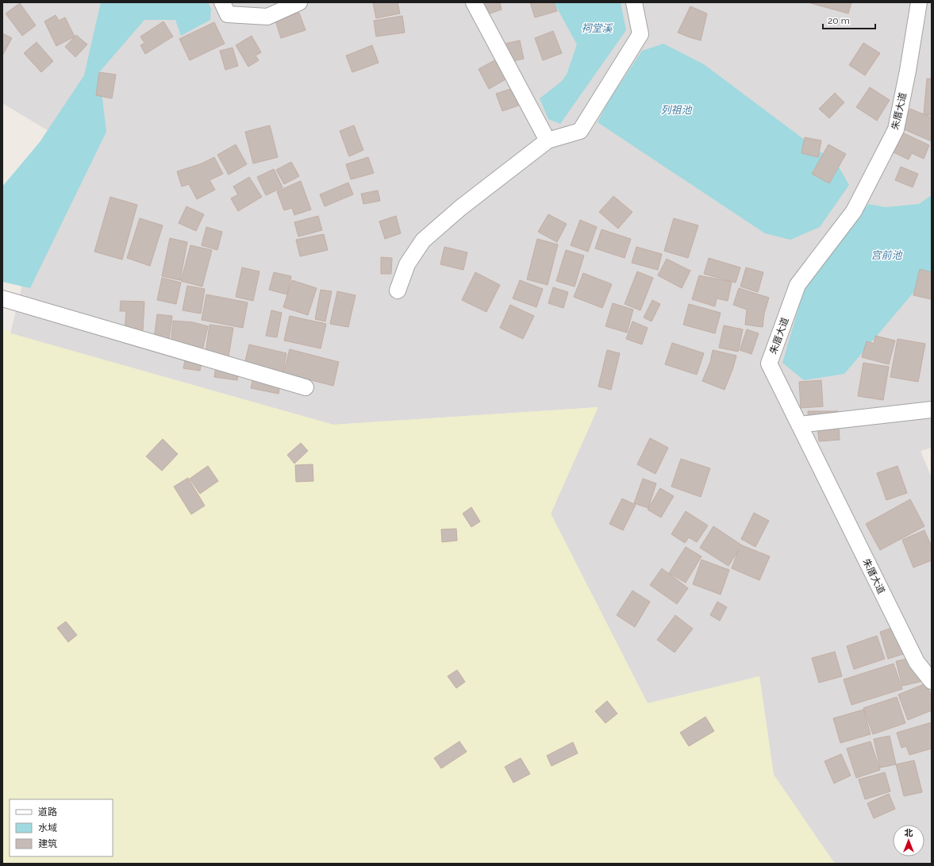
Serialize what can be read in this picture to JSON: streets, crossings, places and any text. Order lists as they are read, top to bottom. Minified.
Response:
{"streets":{"street":["朱厝大道"]},"water":["祠堂溪","列祖池","宫前池"],"legend":["道路","水域","建筑"],"scale_bar":"20 m","north":"top"}
